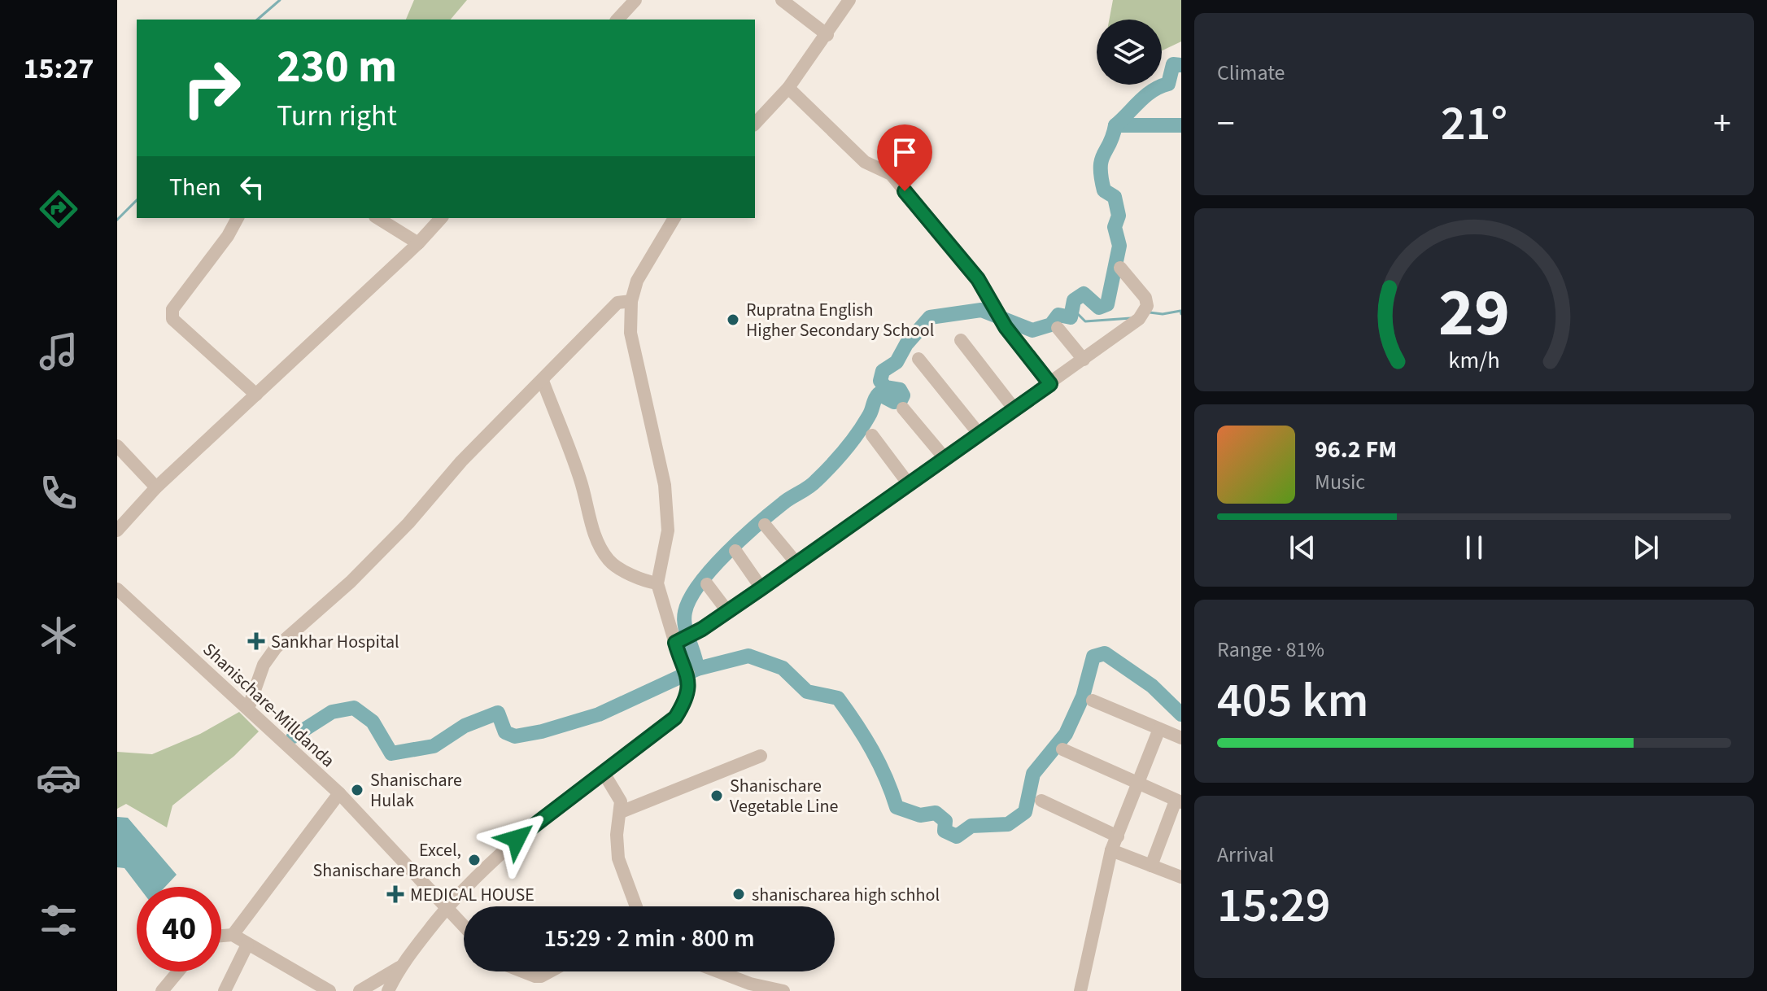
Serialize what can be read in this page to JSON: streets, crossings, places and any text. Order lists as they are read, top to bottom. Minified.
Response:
{"streets":{"street":["Shanischare-Milldanda"]},"places":{"other":["Rupratna English Higher Secondary School","Shanischare Hulak","Shanischare Vegetable Line","Excel, Shanischare Branch","shanischarea high schhol"],"health":["Sankhar Hospital","MEDICAL HOUSE"]},"page":{"tabs":"15:27","tile":["Climate",["Range · 81%","405 km"],["Arrival","15:29"]],"turn":["230 m","Turn right"],"heat":["−","21°","+"],"then":"Then","song":["96.2 FM","Music"],"limit":"40","trip":"15:29 · 2 min · 800 m","gauge":["29","km/h"]}}
